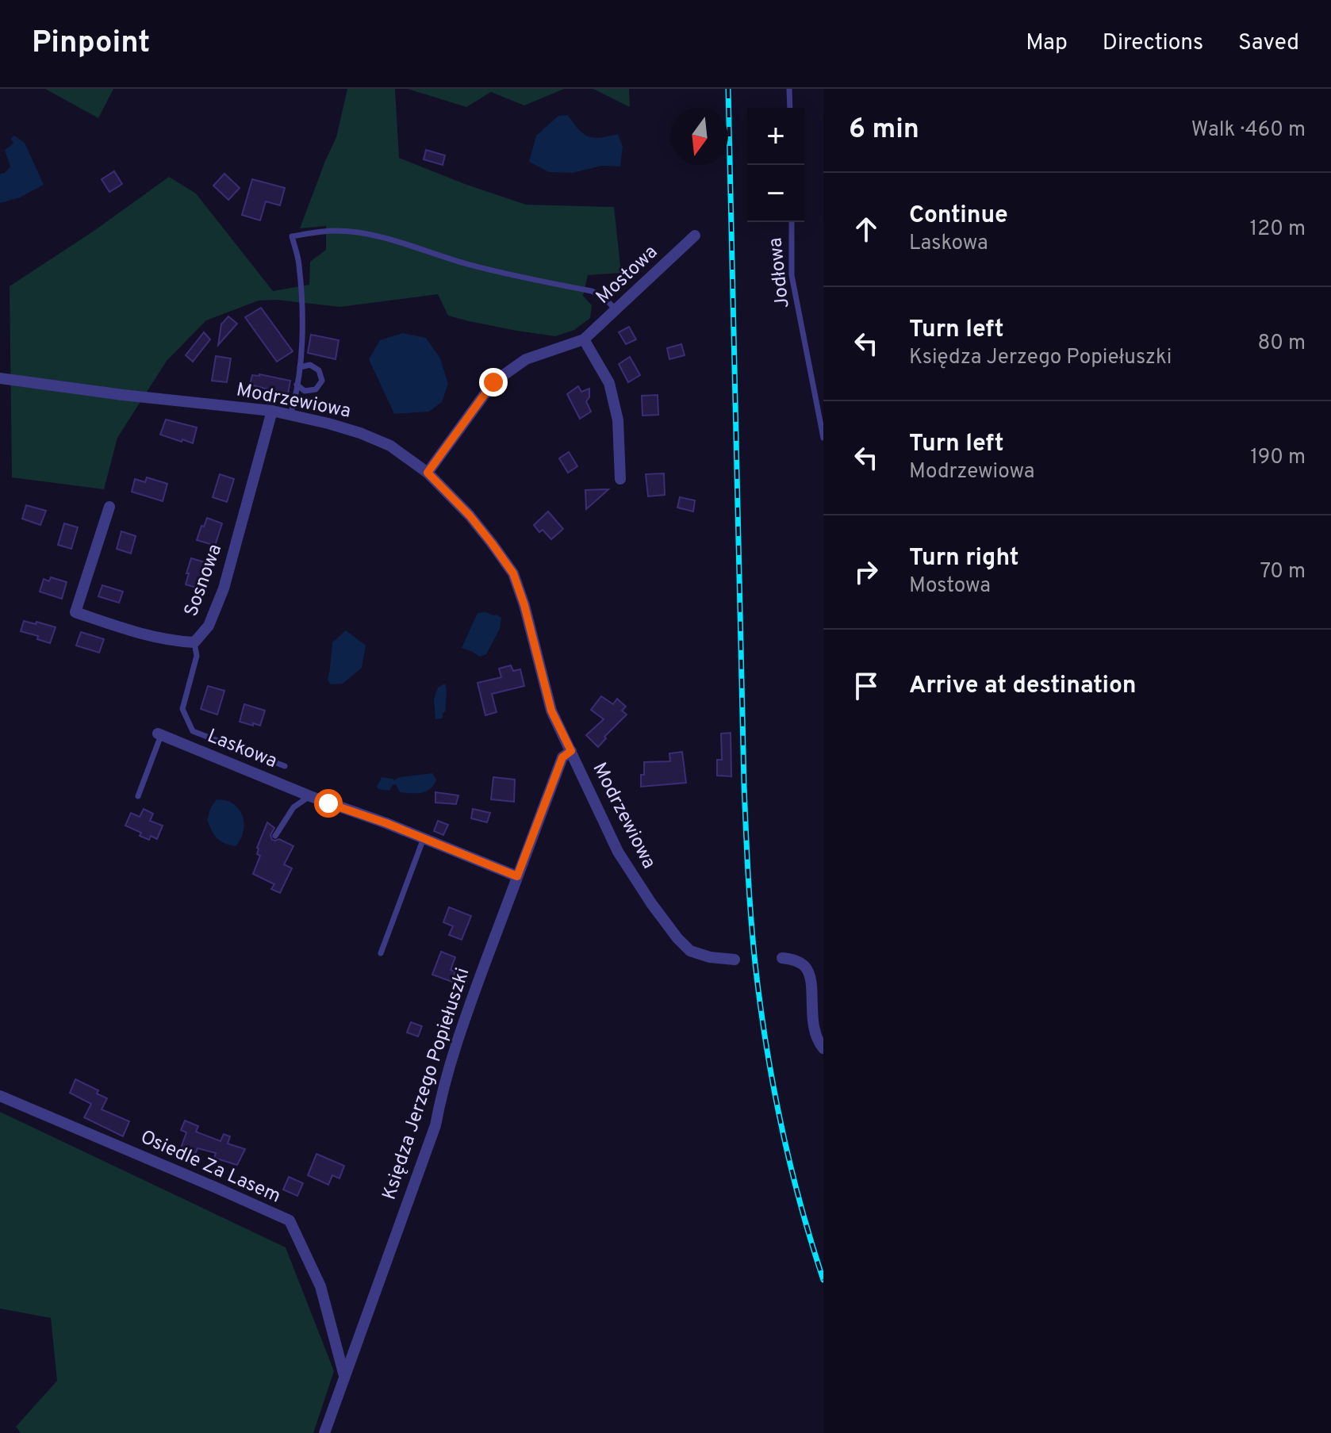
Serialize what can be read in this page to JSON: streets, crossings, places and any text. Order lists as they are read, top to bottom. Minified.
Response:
{"streets":{"street":["Mostowa","Modrzewiowa","Sosnowa","Laskowa","Księdza Jerzego Popiełuszki","Osiedle Za Lasem"],"lane":["Jodłowa"]},"crossings":[["Mostowa","Modrzewiowa"],["Modrzewiowa","Sosnowa"],["Modrzewiowa","Księdza Jerzego Popiełuszki"],["Laskowa","Księdza Jerzego Popiełuszki"],["Księdza Jerzego Popiełuszki","Osiedle Za Lasem"]],"north":"bottom","page":{"header":"Pinpoint","nav":["Map","Directions","Saved"],"heading":["6 min","Walk · 460 m"],"map_buttons":["+","−"],"list":[["Continue","Laskowa","120 m"],["Turn left","Księdza Jerzego Popiełuszki","80 m"],["Turn left","Modrzewiowa","190 m"],["Turn right","Mostowa","70 m"],"Arrive at destination"]}}
